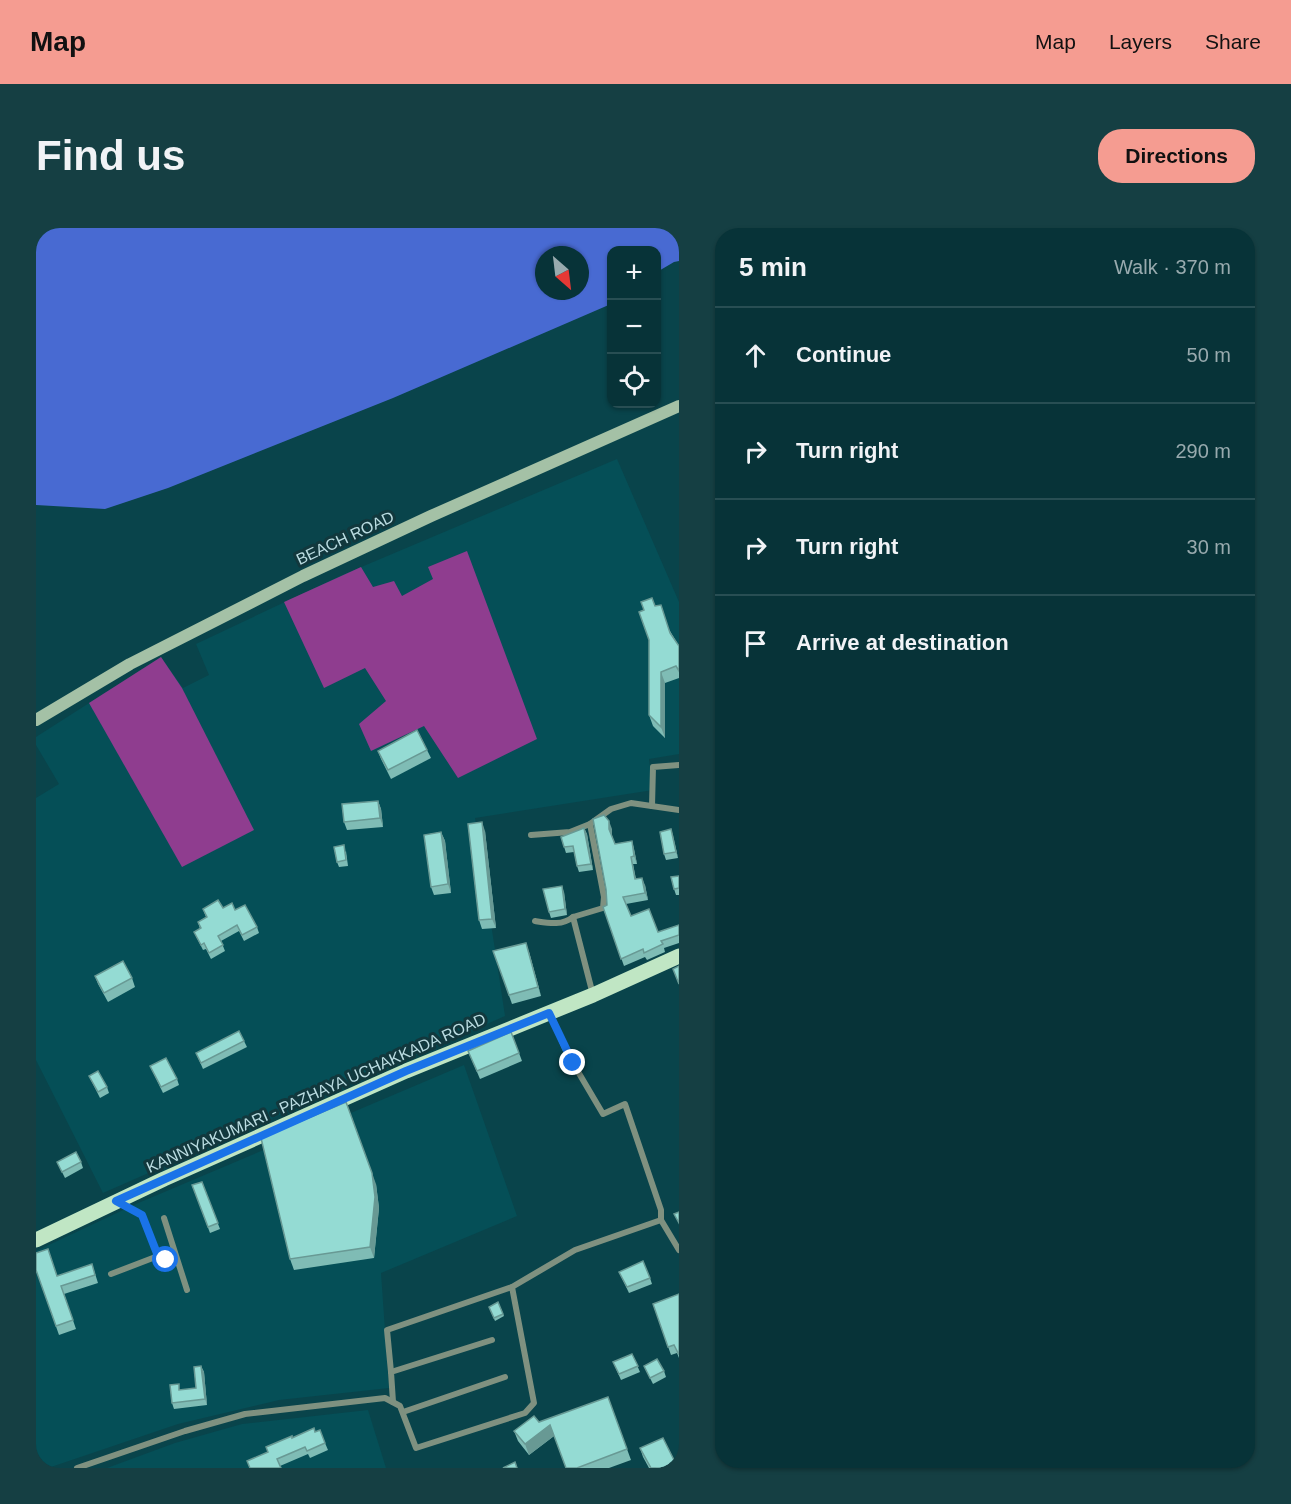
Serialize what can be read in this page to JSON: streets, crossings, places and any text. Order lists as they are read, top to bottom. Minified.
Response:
{"streets":{"main road":["KANNIYAKUMARI - PAZHAYA UCHAKKADA ROAD"],"street":["BEACH ROAD"]},"north":"bottom right","page":{"header":"Map","nav":["Map","Layers","Share"],"buttons":"Directions","title":"Find us","heading":["5 min","Walk · 370 m"],"map_buttons":["+","−"],"list":[["Continue","50 m"],["Turn right","290 m"],["Turn right","30 m"],"Arrive at destination"]}}
